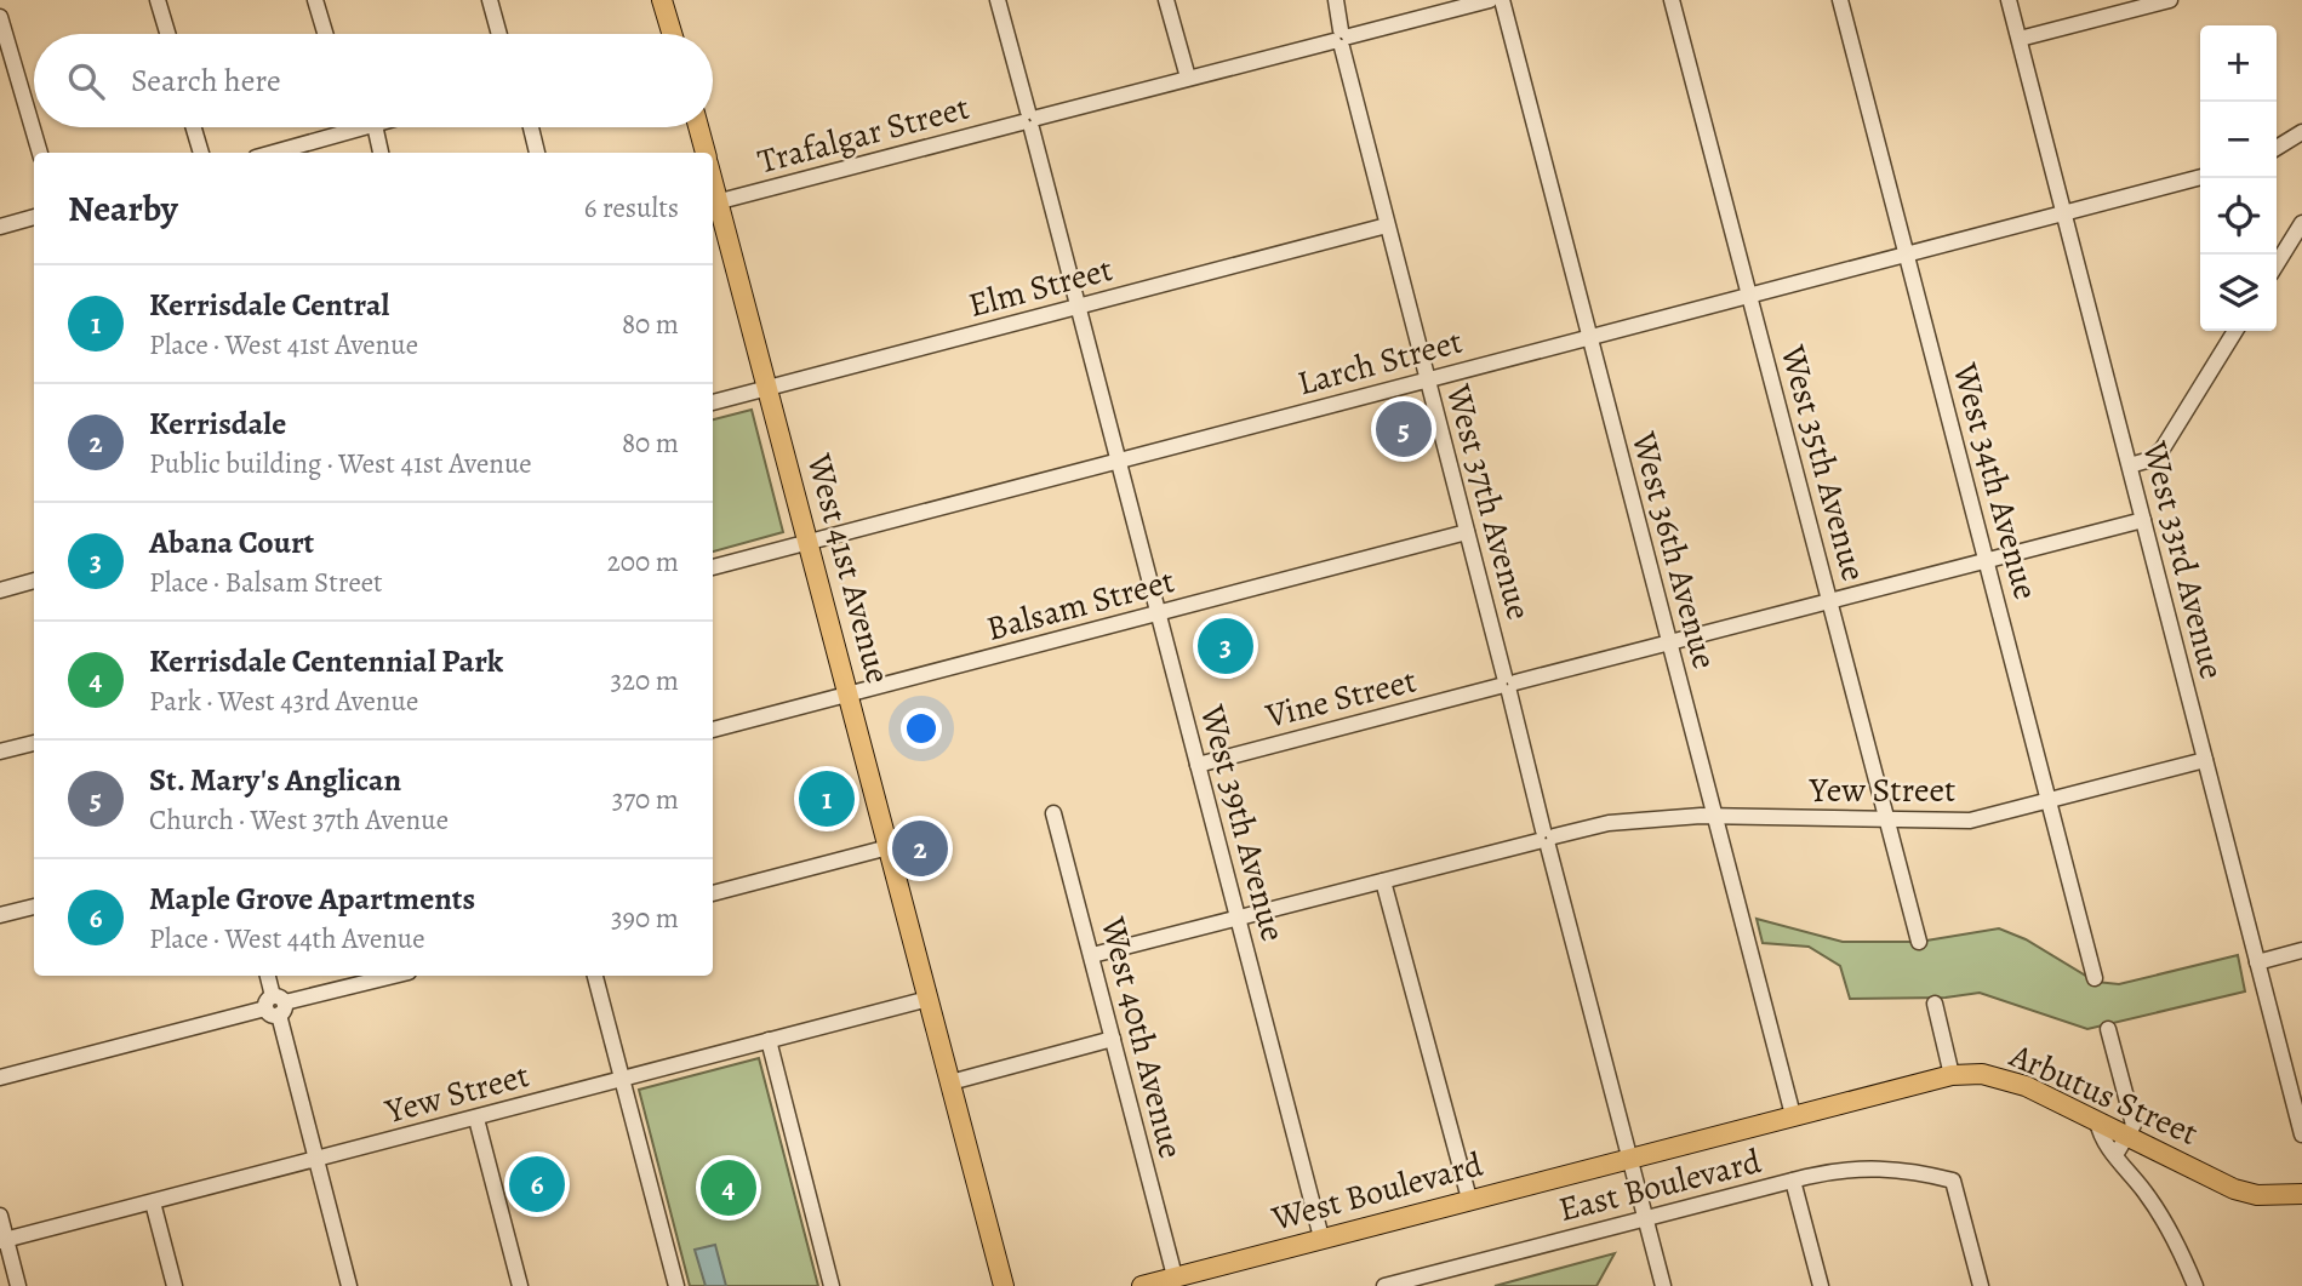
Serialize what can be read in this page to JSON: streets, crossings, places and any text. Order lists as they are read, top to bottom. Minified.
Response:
{"streets":{"main road":["West 41st Avenue","Arbutus Street","West Boulevard"],"street":["Trafalgar Street","Elm Street","Larch Street","West 35th Avenue","West 34th Avenue","West 37th Avenue","West 36th Avenue","West 33rd Avenue","Balsam Street","Vine Street","Yew Street","West 39th Avenue","West 40th Avenue","East Boulevard"]},"crossings":[["Trafalgar Street","West 37th Avenue"],["Trafalgar Street","West 41st Avenue"],["Trafalgar Street","West 39th Avenue"],["Elm Street","West 37th Avenue"],["Elm Street","West 41st Avenue"],["Elm Street","West 39th Avenue"],["Larch Street","West 35th Avenue"],["Larch Street","West 34th Avenue"],["Larch Street","West 37th Avenue"],["Larch Street","West 36th Avenue"],["Larch Street","West 33rd Avenue"],["Larch Street","West 41st Avenue"],["Larch Street","West 39th Avenue"],["West 35th Avenue","Vine Street"],["West 35th Avenue","Yew Street"],["West 34th Avenue","Vine Street"],["West 34th Avenue","Yew Street"],["West 37th Avenue","Balsam Street"],["West 37th Avenue","Vine Street"],["West 37th Avenue","Yew Street"],["West 37th Avenue","Arbutus Street"],["West 37th Avenue","East Boulevard"],["West 37th Avenue","West Boulevard"],["West 36th Avenue","Vine Street"],["West 36th Avenue","Yew Street"],["West 36th Avenue","Arbutus Street"],["West 33rd Avenue","Vine Street"],["West 33rd Avenue","Yew Street"],["West 41st Avenue","Balsam Street"],["West 41st Avenue","Yew Street"],["Balsam Street","West 39th Avenue"],["Vine Street","West 39th Avenue"],["Yew Street","West 39th Avenue"],["Yew Street","West 40th Avenue"],["West 39th Avenue","West Boulevard"],["West 40th Avenue","West Boulevard"],["Arbutus Street","West Boulevard"]],"page":{"map_buttons":["+","−"],"search":"Search here","heading":["Nearby","6 results"],"list":[{"mark":"1","name":"Kerrisdale Central","note":"Place · West 41st Avenue","value":"80 m"},{"mark":"2","name":"Kerrisdale","note":"Public building · West 41st Avenue","value":"80 m"},{"mark":"3","name":"Abana Court","note":"Place · Balsam Street","value":"200 m"},{"mark":"4","name":"Kerrisdale Centennial Park","note":"Park · West 43rd Avenue","value":"320 m"},{"mark":"5","name":"St. Mary's Anglican","note":"Church · West 37th Avenue","value":"370 m"},{"mark":"6","name":"Maple Grove Apartments","note":"Place · West 44th Avenue","value":"390 m"}],"pins":["5","3","1","2","6","4"]}}
